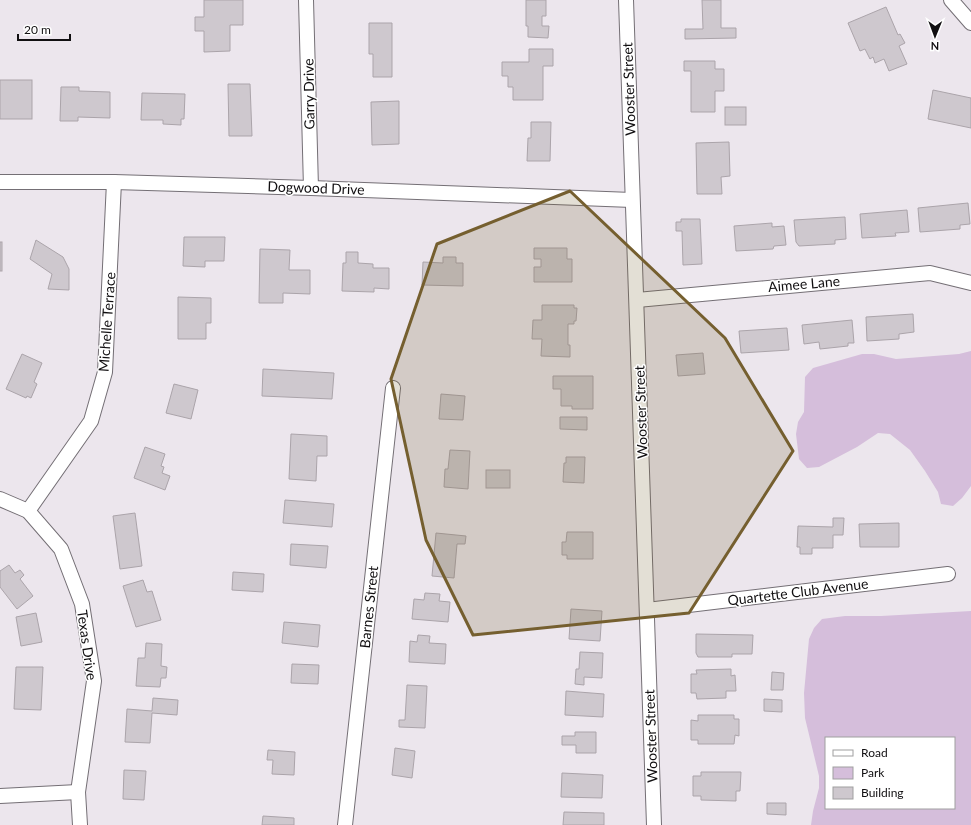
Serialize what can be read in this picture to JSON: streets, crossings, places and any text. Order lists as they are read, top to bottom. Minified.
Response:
{"streets":{"street":["Wooster Street","Garry Drive","Dogwood Drive","Aimee Lane","Michelle Terrace","Quartette Club Avenue","Barnes Street","Texas Drive"]},"crossings":[["Wooster Street","Dogwood Drive"],["Wooster Street","Aimee Lane"],["Wooster Street","Quartette Club Avenue"],["Garry Drive","Dogwood Drive"],["Dogwood Drive","Michelle Terrace"],["Michelle Terrace","Texas Drive"]],"legend":["Road","Park","Building"],"scale_bar":"20 m","north":"bottom"}
